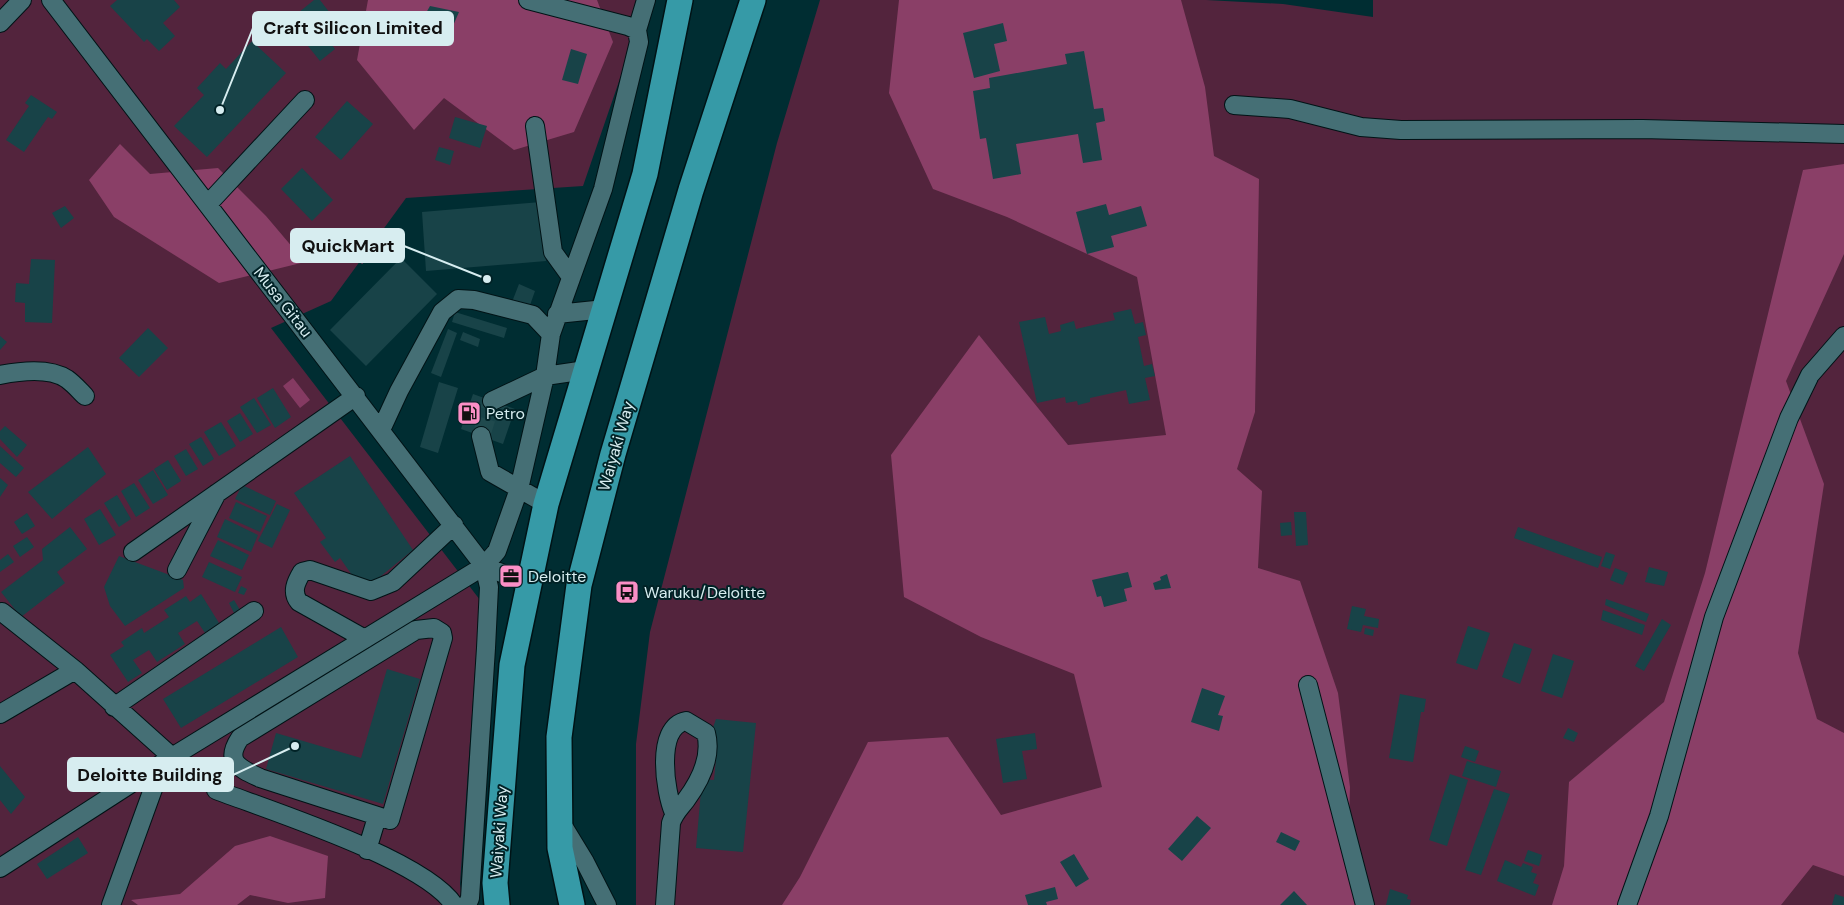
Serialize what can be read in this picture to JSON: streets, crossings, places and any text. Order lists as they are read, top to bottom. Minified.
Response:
{"streets":{"highway":["Waiyaki Way"],"street":["Musa Gitau"]},"places":{"other":["Craft Silicon Limited","QuickMart","Deloitte Building"],"fuel station":["Petro"],"office":["Deloitte"],"bus stop":["Waruku/Deloitte"]}}
